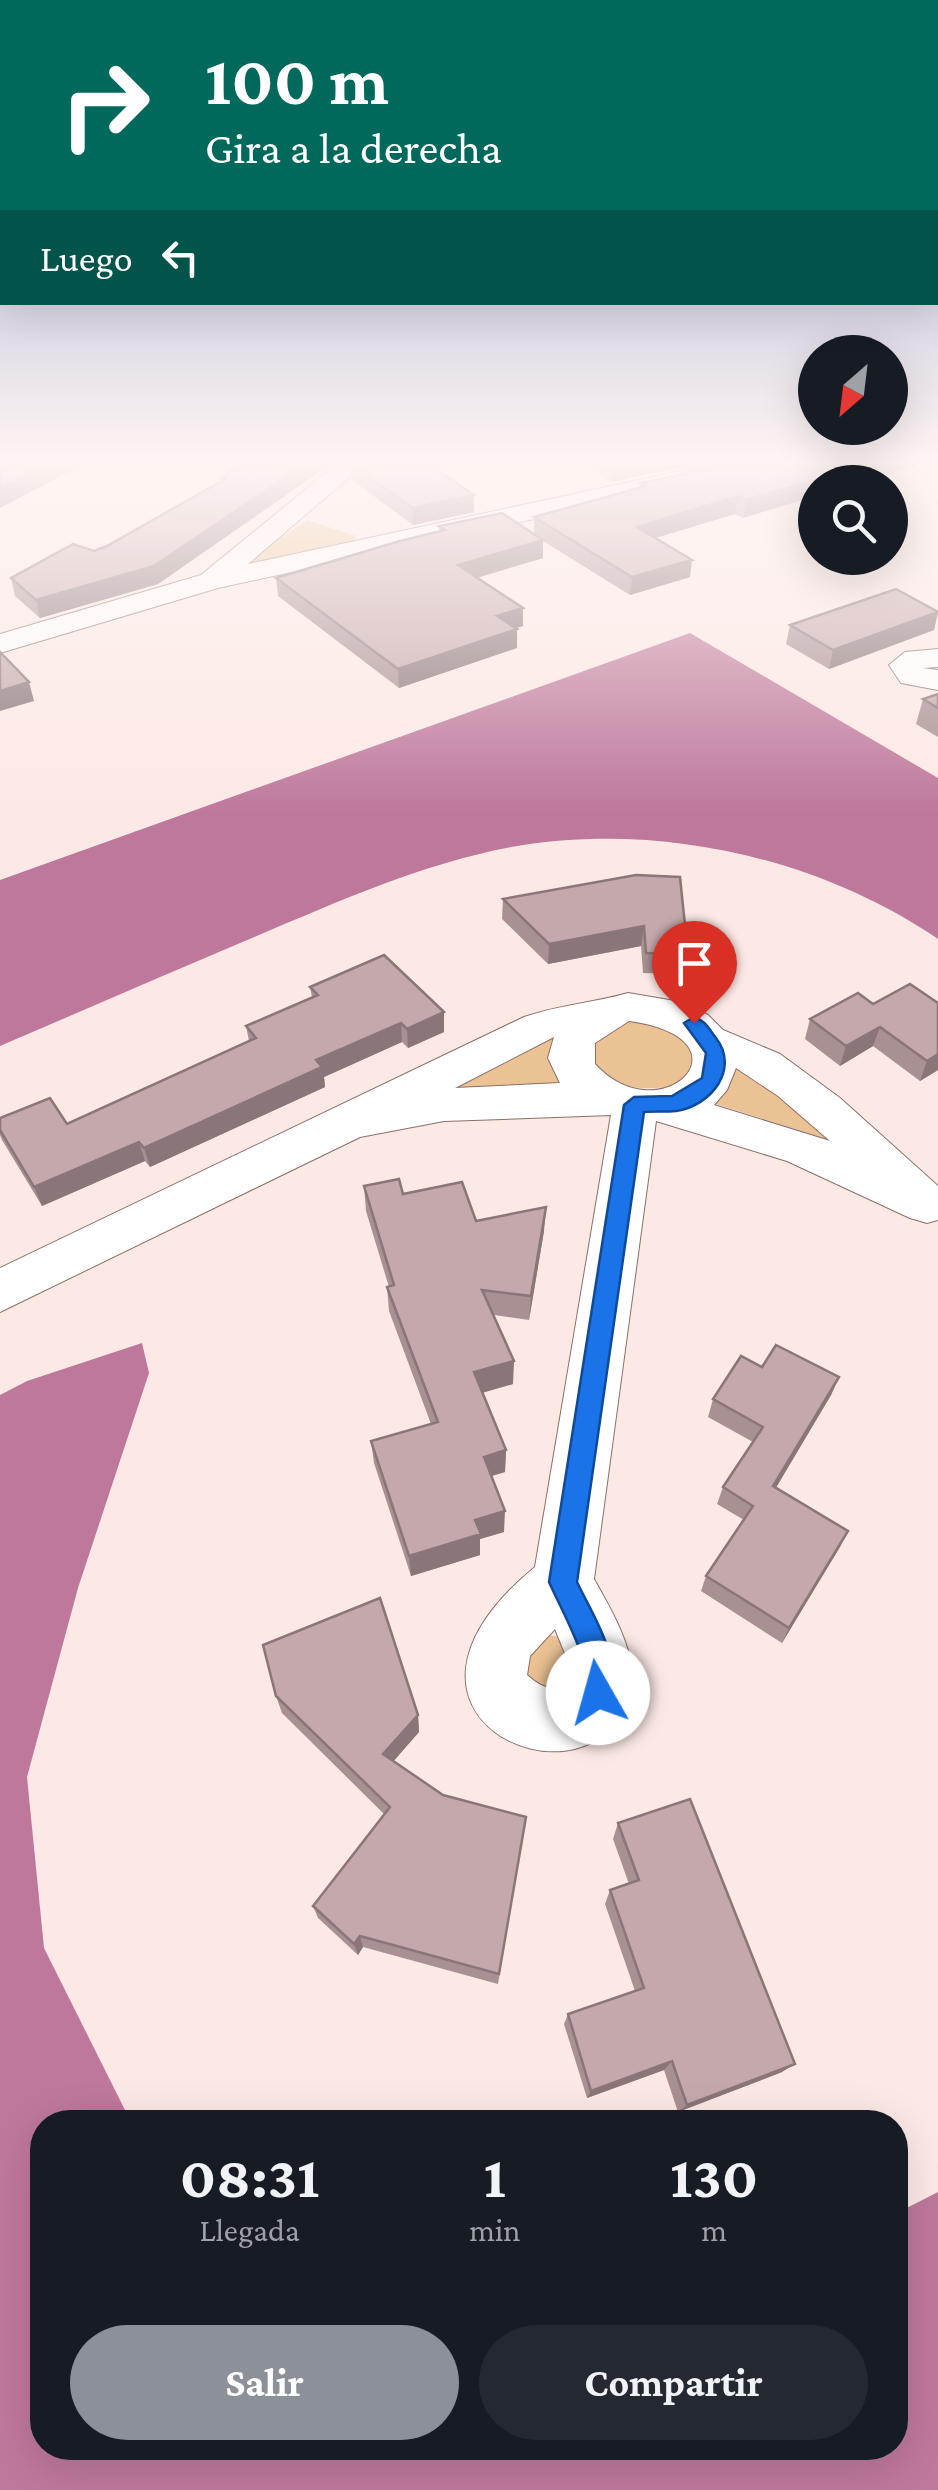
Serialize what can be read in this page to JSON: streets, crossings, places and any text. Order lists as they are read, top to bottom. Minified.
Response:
{"north":"bottom left","page":{"turn":["100 m","Gira a la derecha"],"then":"Luego","eta":["08:31","Llegada","1","min","130","m"],"buttons":["Salir","Compartir"]}}
